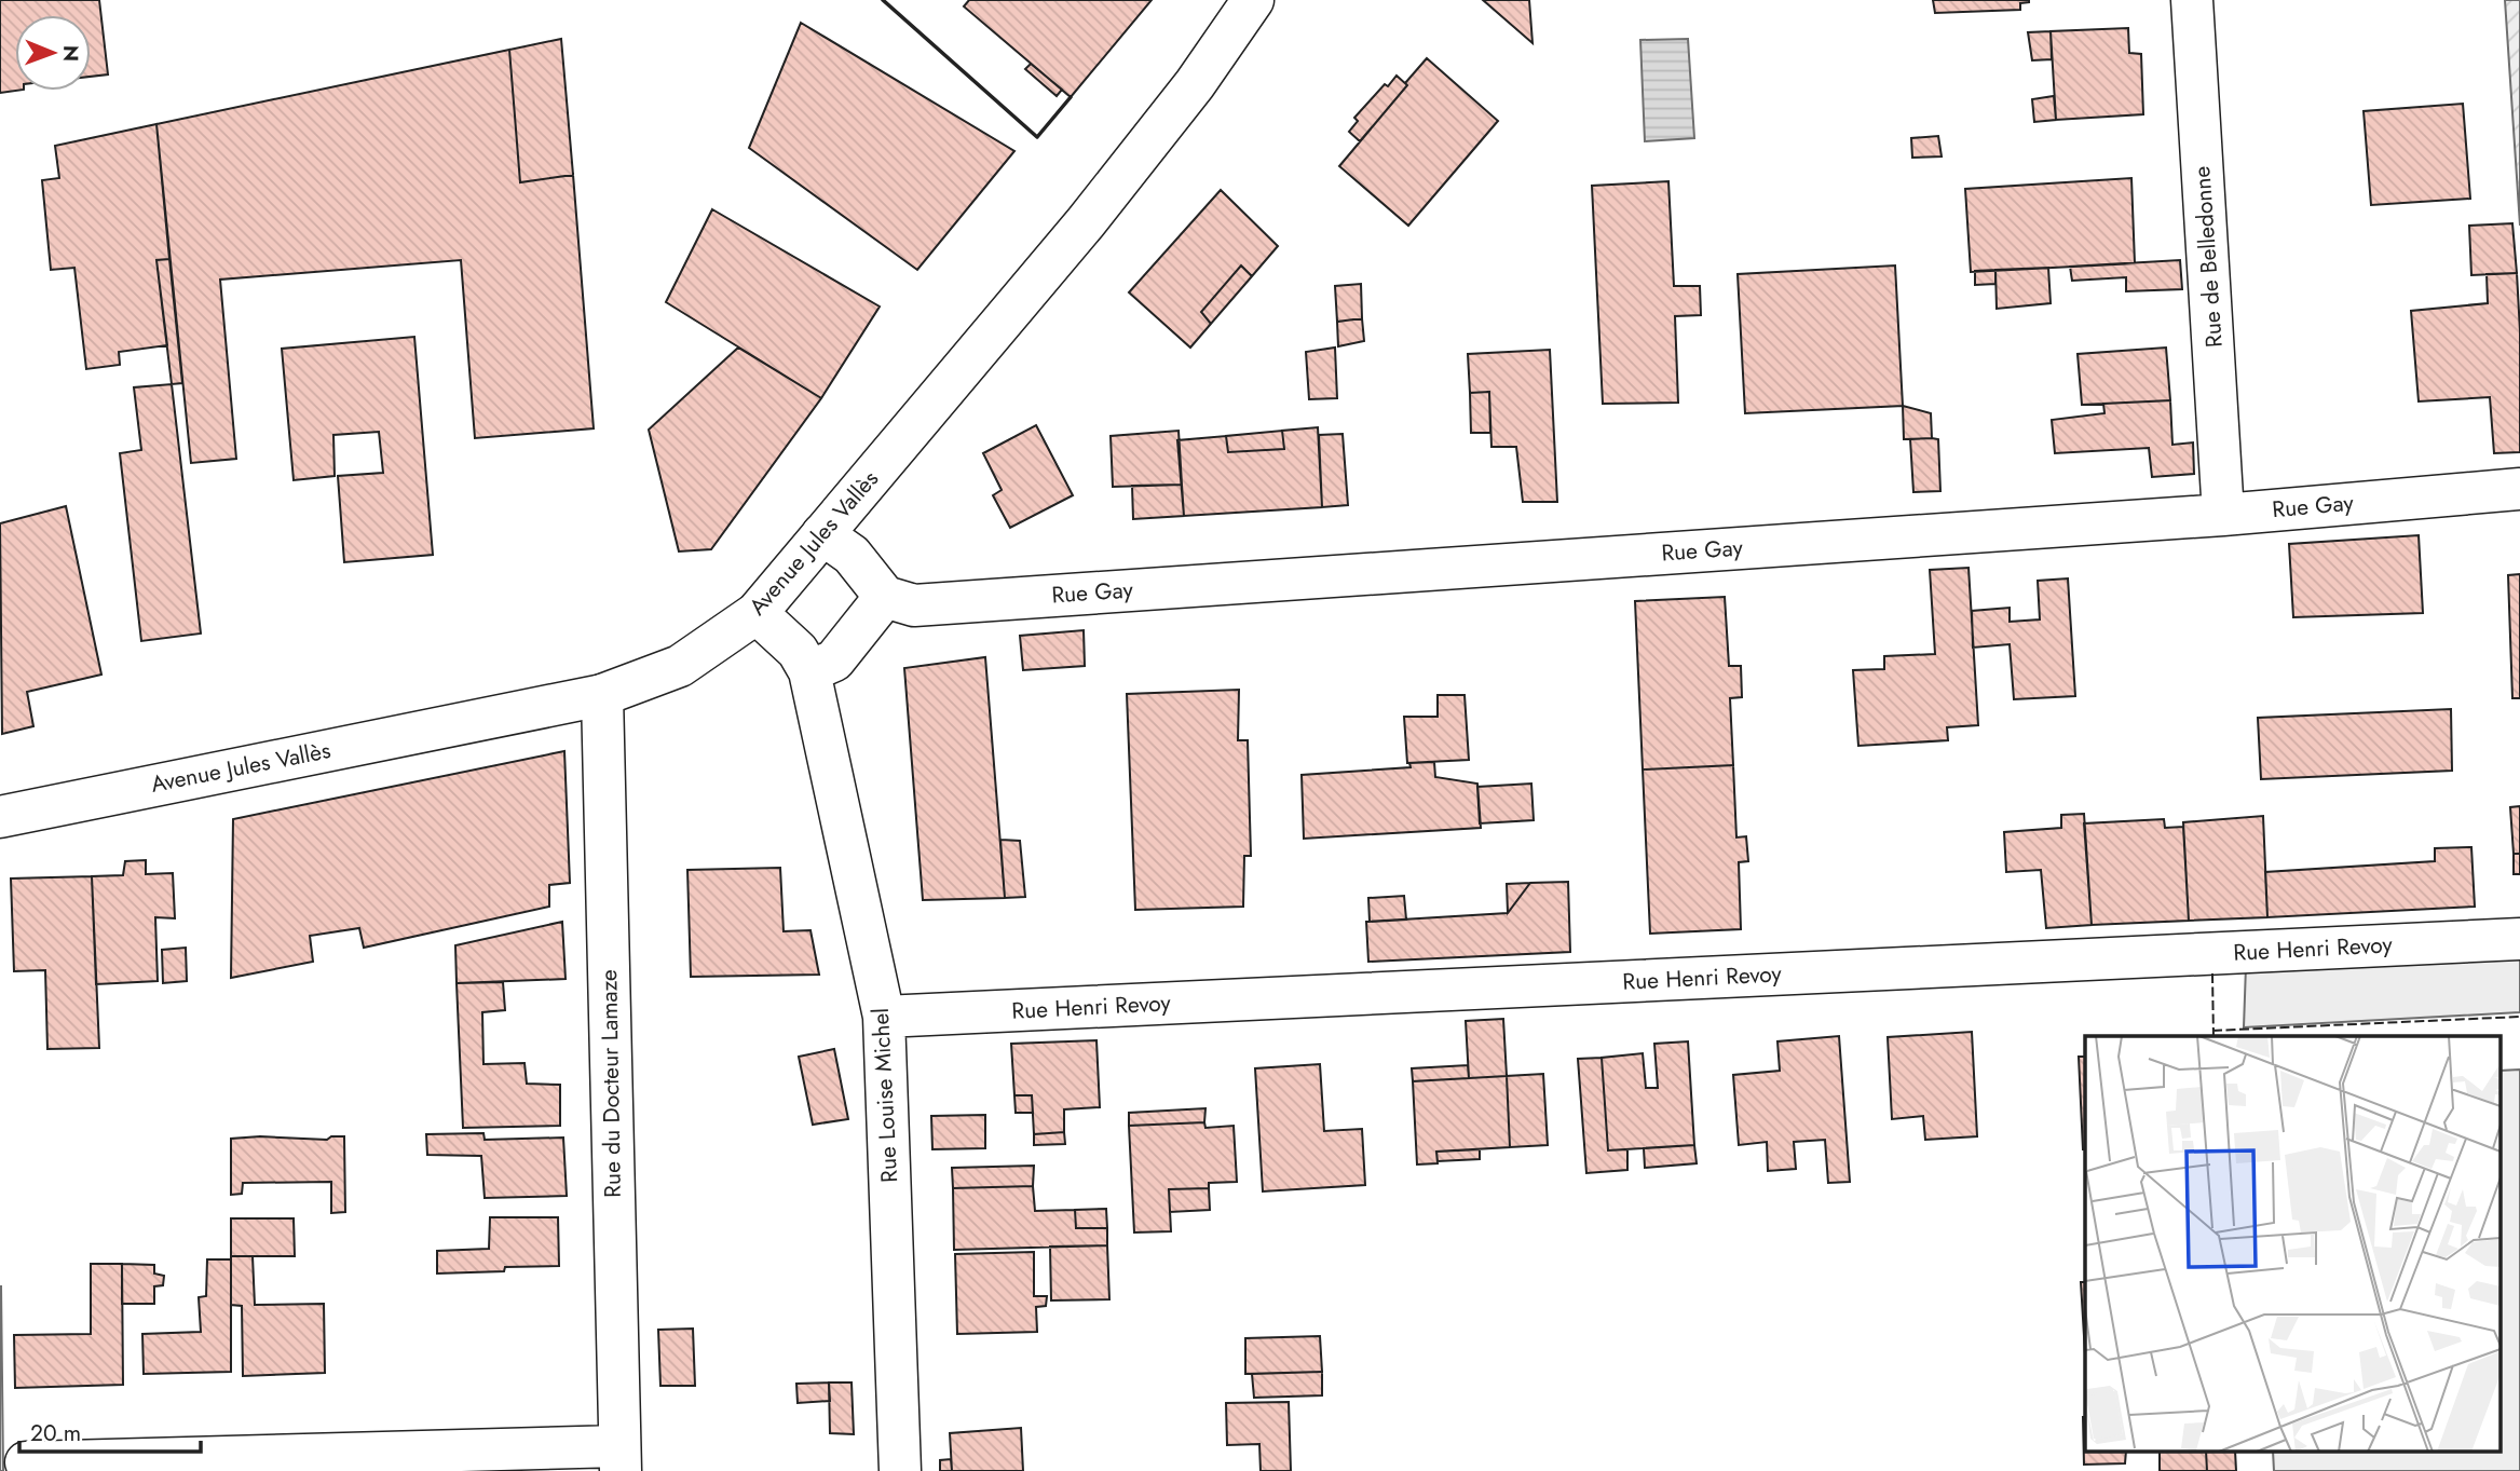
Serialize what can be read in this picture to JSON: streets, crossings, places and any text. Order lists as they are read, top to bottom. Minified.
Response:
{"streets":{"street":["Rue de Belledonne","Rue Gay","Avenue Jules Vallès","Rue Henri Revoy","Rue du Docteur Lamaze","Rue Louise Michel"]},"crossings":[["Rue de Belledonne","Rue Gay"],["Avenue Jules Vallès","Rue du Docteur Lamaze"],["Avenue Jules Vallès","Rue Louise Michel"],["Rue Henri Revoy","Rue Louise Michel"]],"scale_bar":"20 m","north":"right"}
